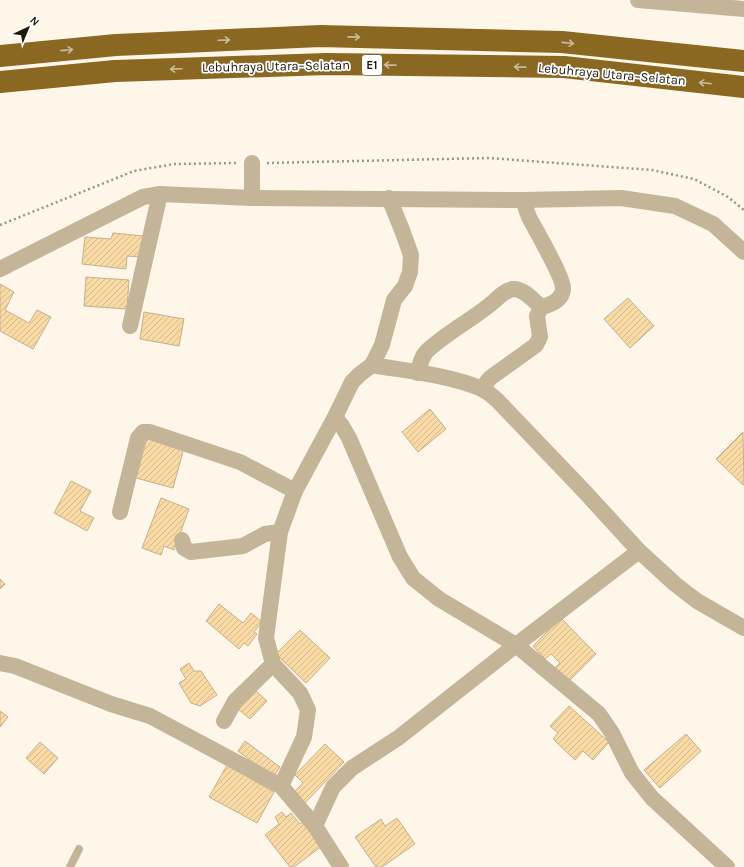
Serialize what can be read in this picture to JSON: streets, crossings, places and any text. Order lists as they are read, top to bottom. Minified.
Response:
{"streets":{"highway":["E1","Lebuhraya Utara–Selatan"]},"north":"top right"}
